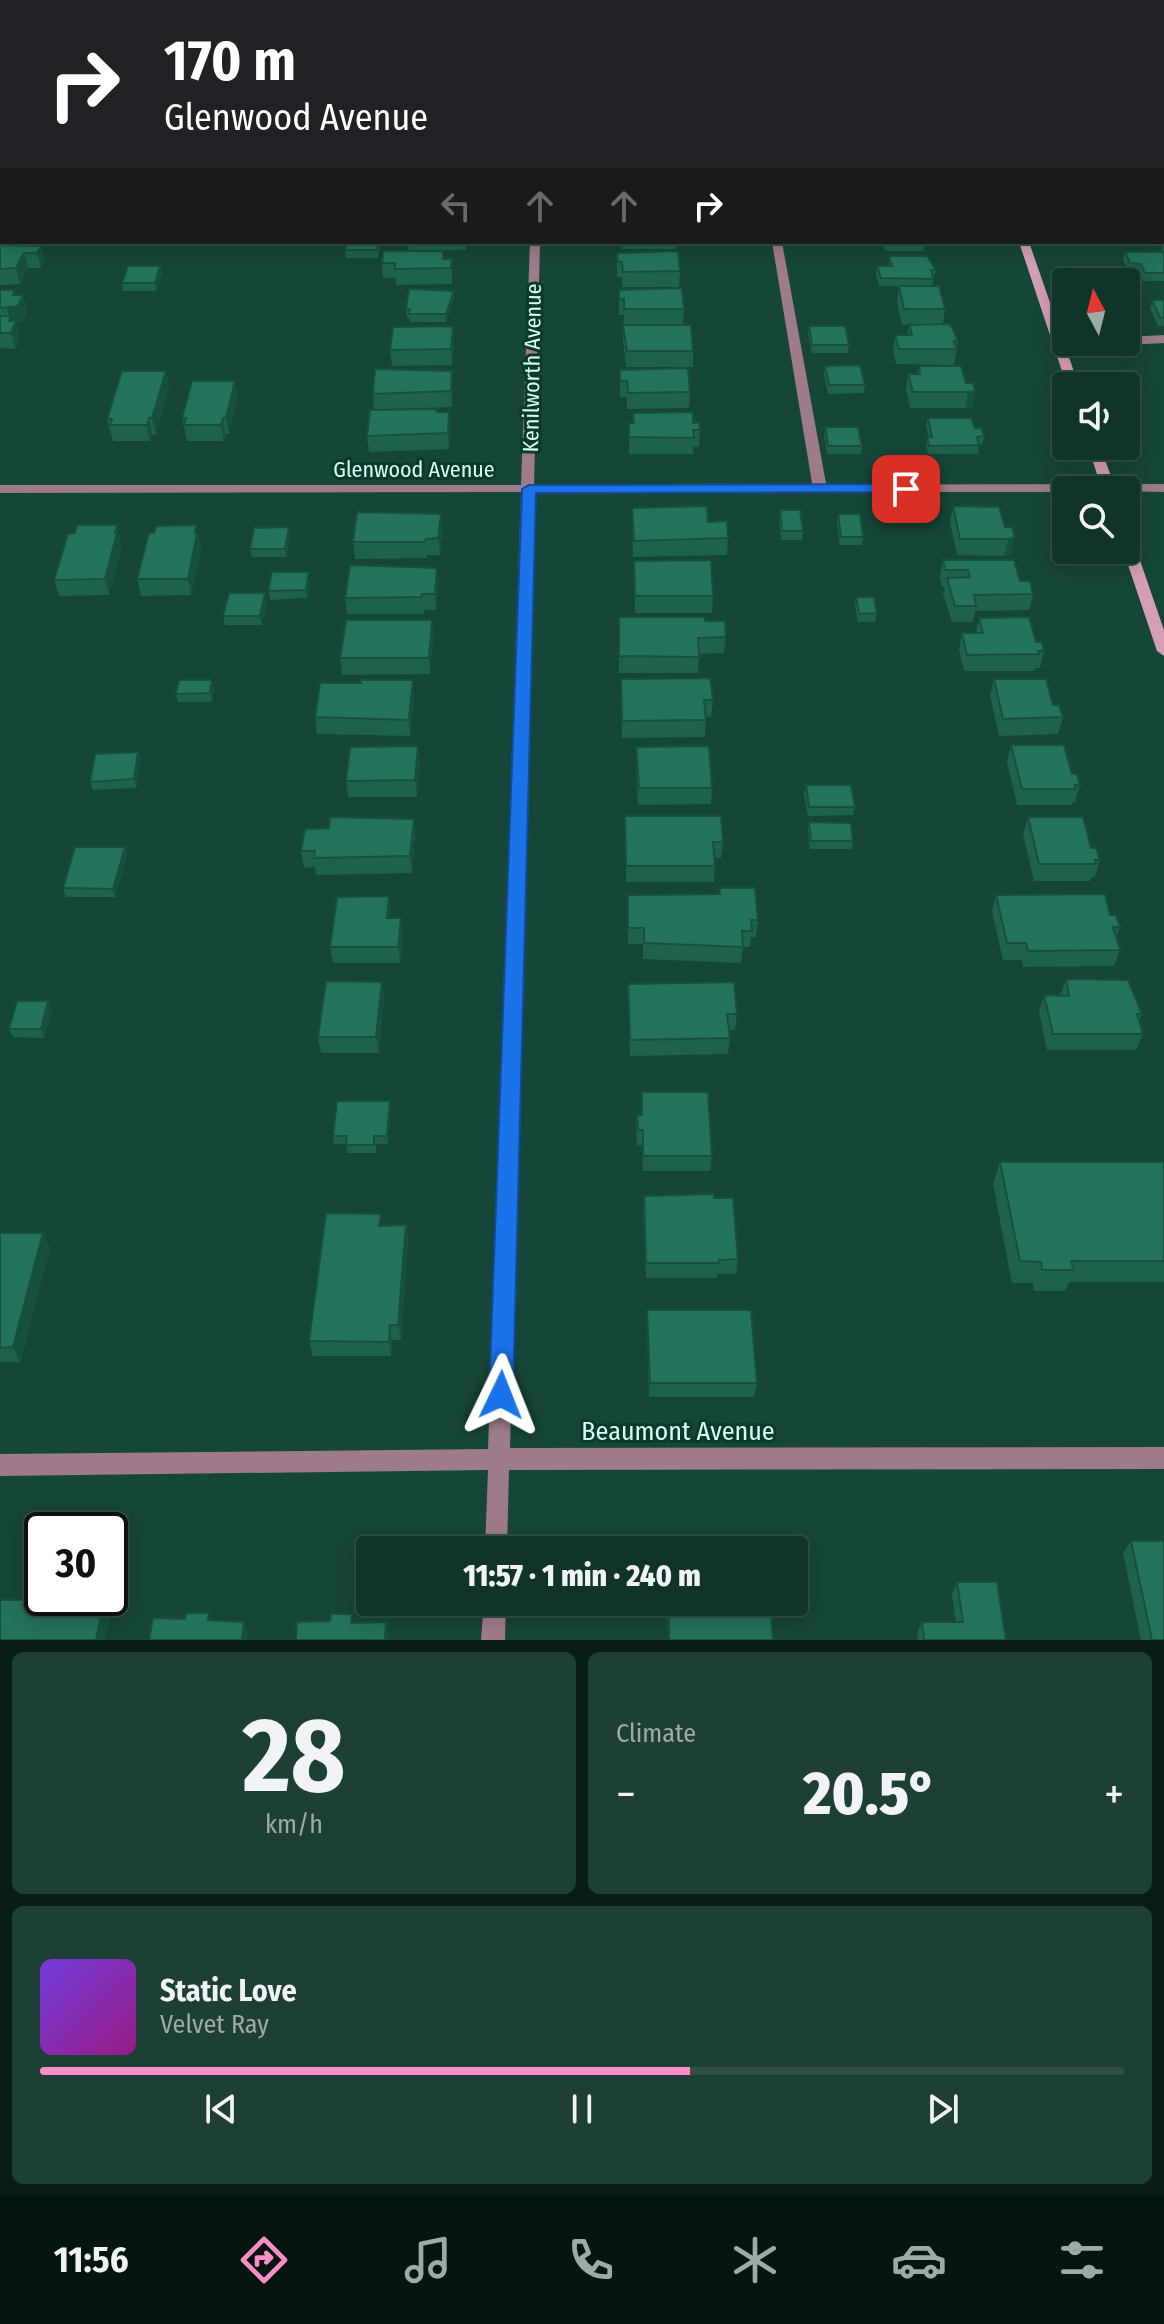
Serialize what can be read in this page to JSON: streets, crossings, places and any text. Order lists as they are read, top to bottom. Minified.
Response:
{"streets":{"street":["Kenilworth Avenue","Glenwood Avenue","Beaumont Avenue"]},"crossings":[["Kenilworth Avenue","Glenwood Avenue"],["Kenilworth Avenue","Beaumont Avenue"]],"north":"top","page":{"turn":["170 m","Glenwood Avenue"],"limit":"30","trip":"11:57 · 1 min · 240 m","tile":[["28","km/h"],"Climate"],"heat":["−","20.5°","+"],"song":["Static Love","Velvet Ray"],"tabs":"11:56"}}
